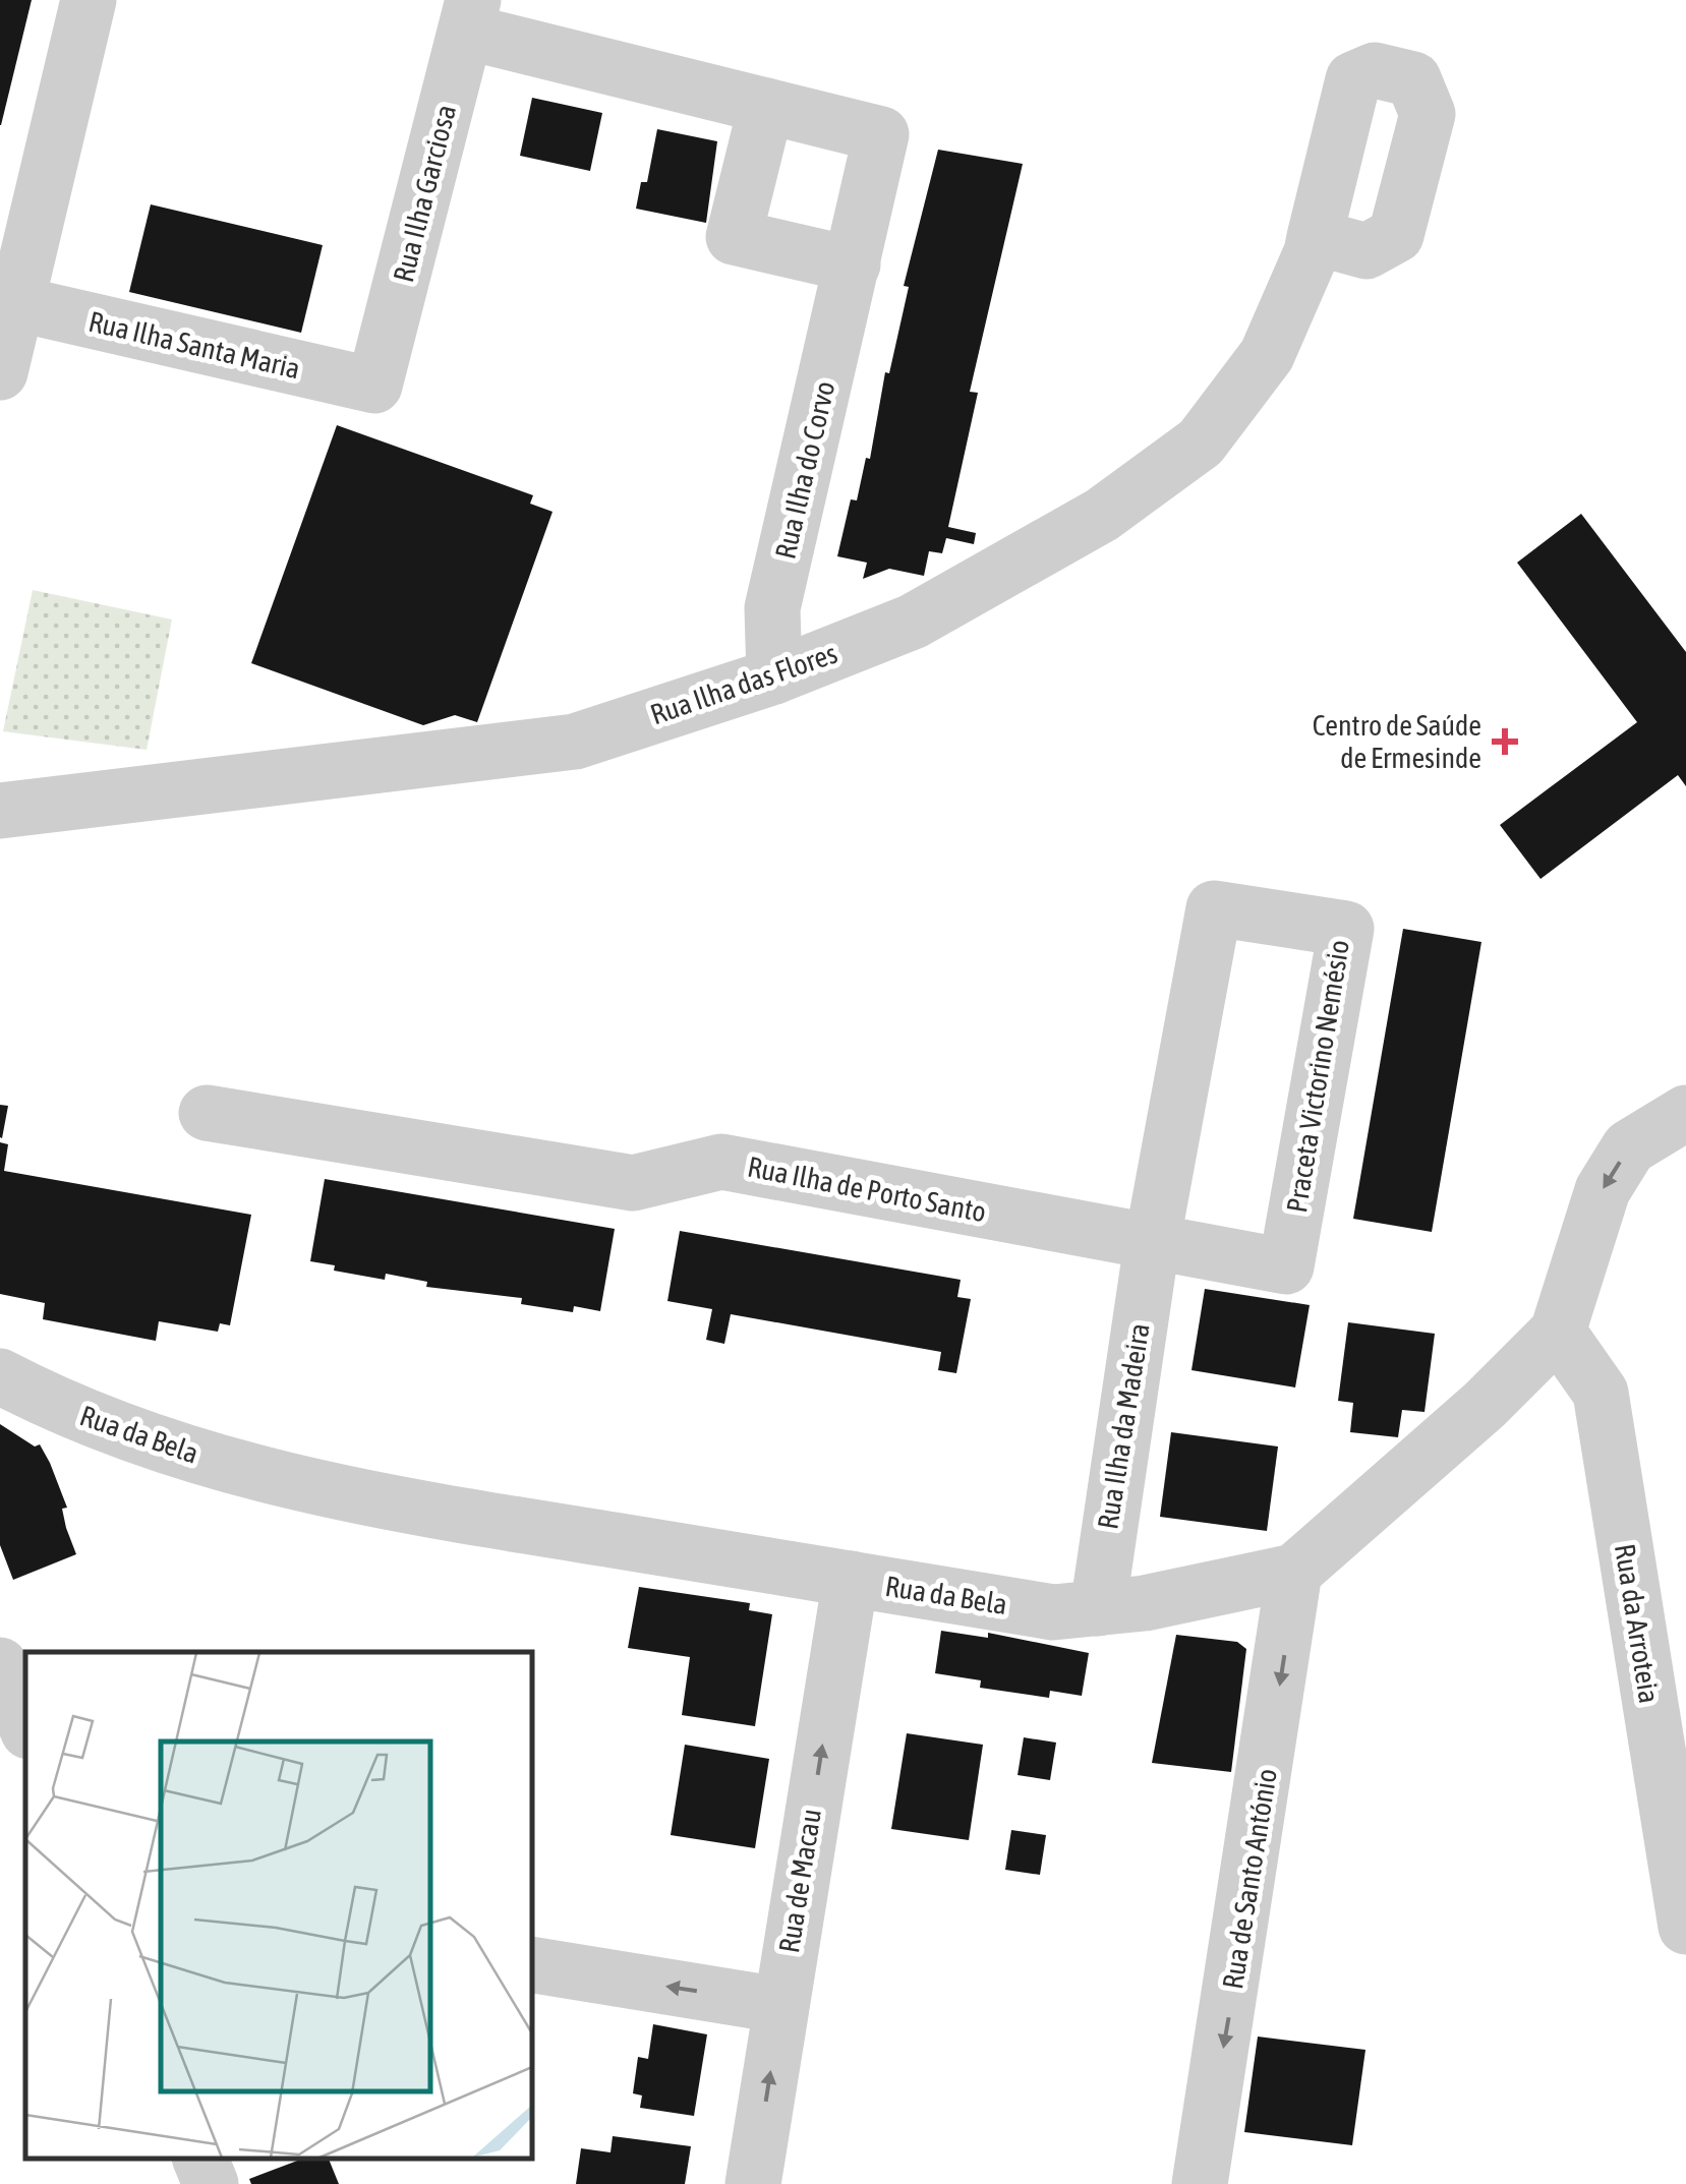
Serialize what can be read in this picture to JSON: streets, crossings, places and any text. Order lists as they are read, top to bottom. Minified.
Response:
{"streets":{"street":["Rua Ilha Garciosa","Rua Ilha Santa Maria","Rua Ilha do Corvo","Rua Ilha das Flores","Praceta Victorino Nemésio","Rua Ilha de Porto Santo","Rua Ilha da Madeira","Rua da Bela","Rua da Arroteia","Rua de Santo António","Rua de Macau"]},"crossings":[["Rua Ilha Garciosa","Rua Ilha Santa Maria"],["Rua Ilha Garciosa","Rua Ilha do Corvo"],["Rua Ilha do Corvo","Rua Ilha das Flores"],["Praceta Victorino Nemésio","Rua Ilha de Porto Santo"],["Praceta Victorino Nemésio","Rua Ilha da Madeira"],["Rua Ilha de Porto Santo","Rua Ilha da Madeira"],["Rua Ilha da Madeira","Rua da Bela"],["Rua da Bela","Rua de Santo António"],["Rua da Bela","Rua de Macau"]],"one_way":["Rua de Santo António","Rua de Macau"],"places":{"health":["Centro de Saúde de Ermesinde"]}}
